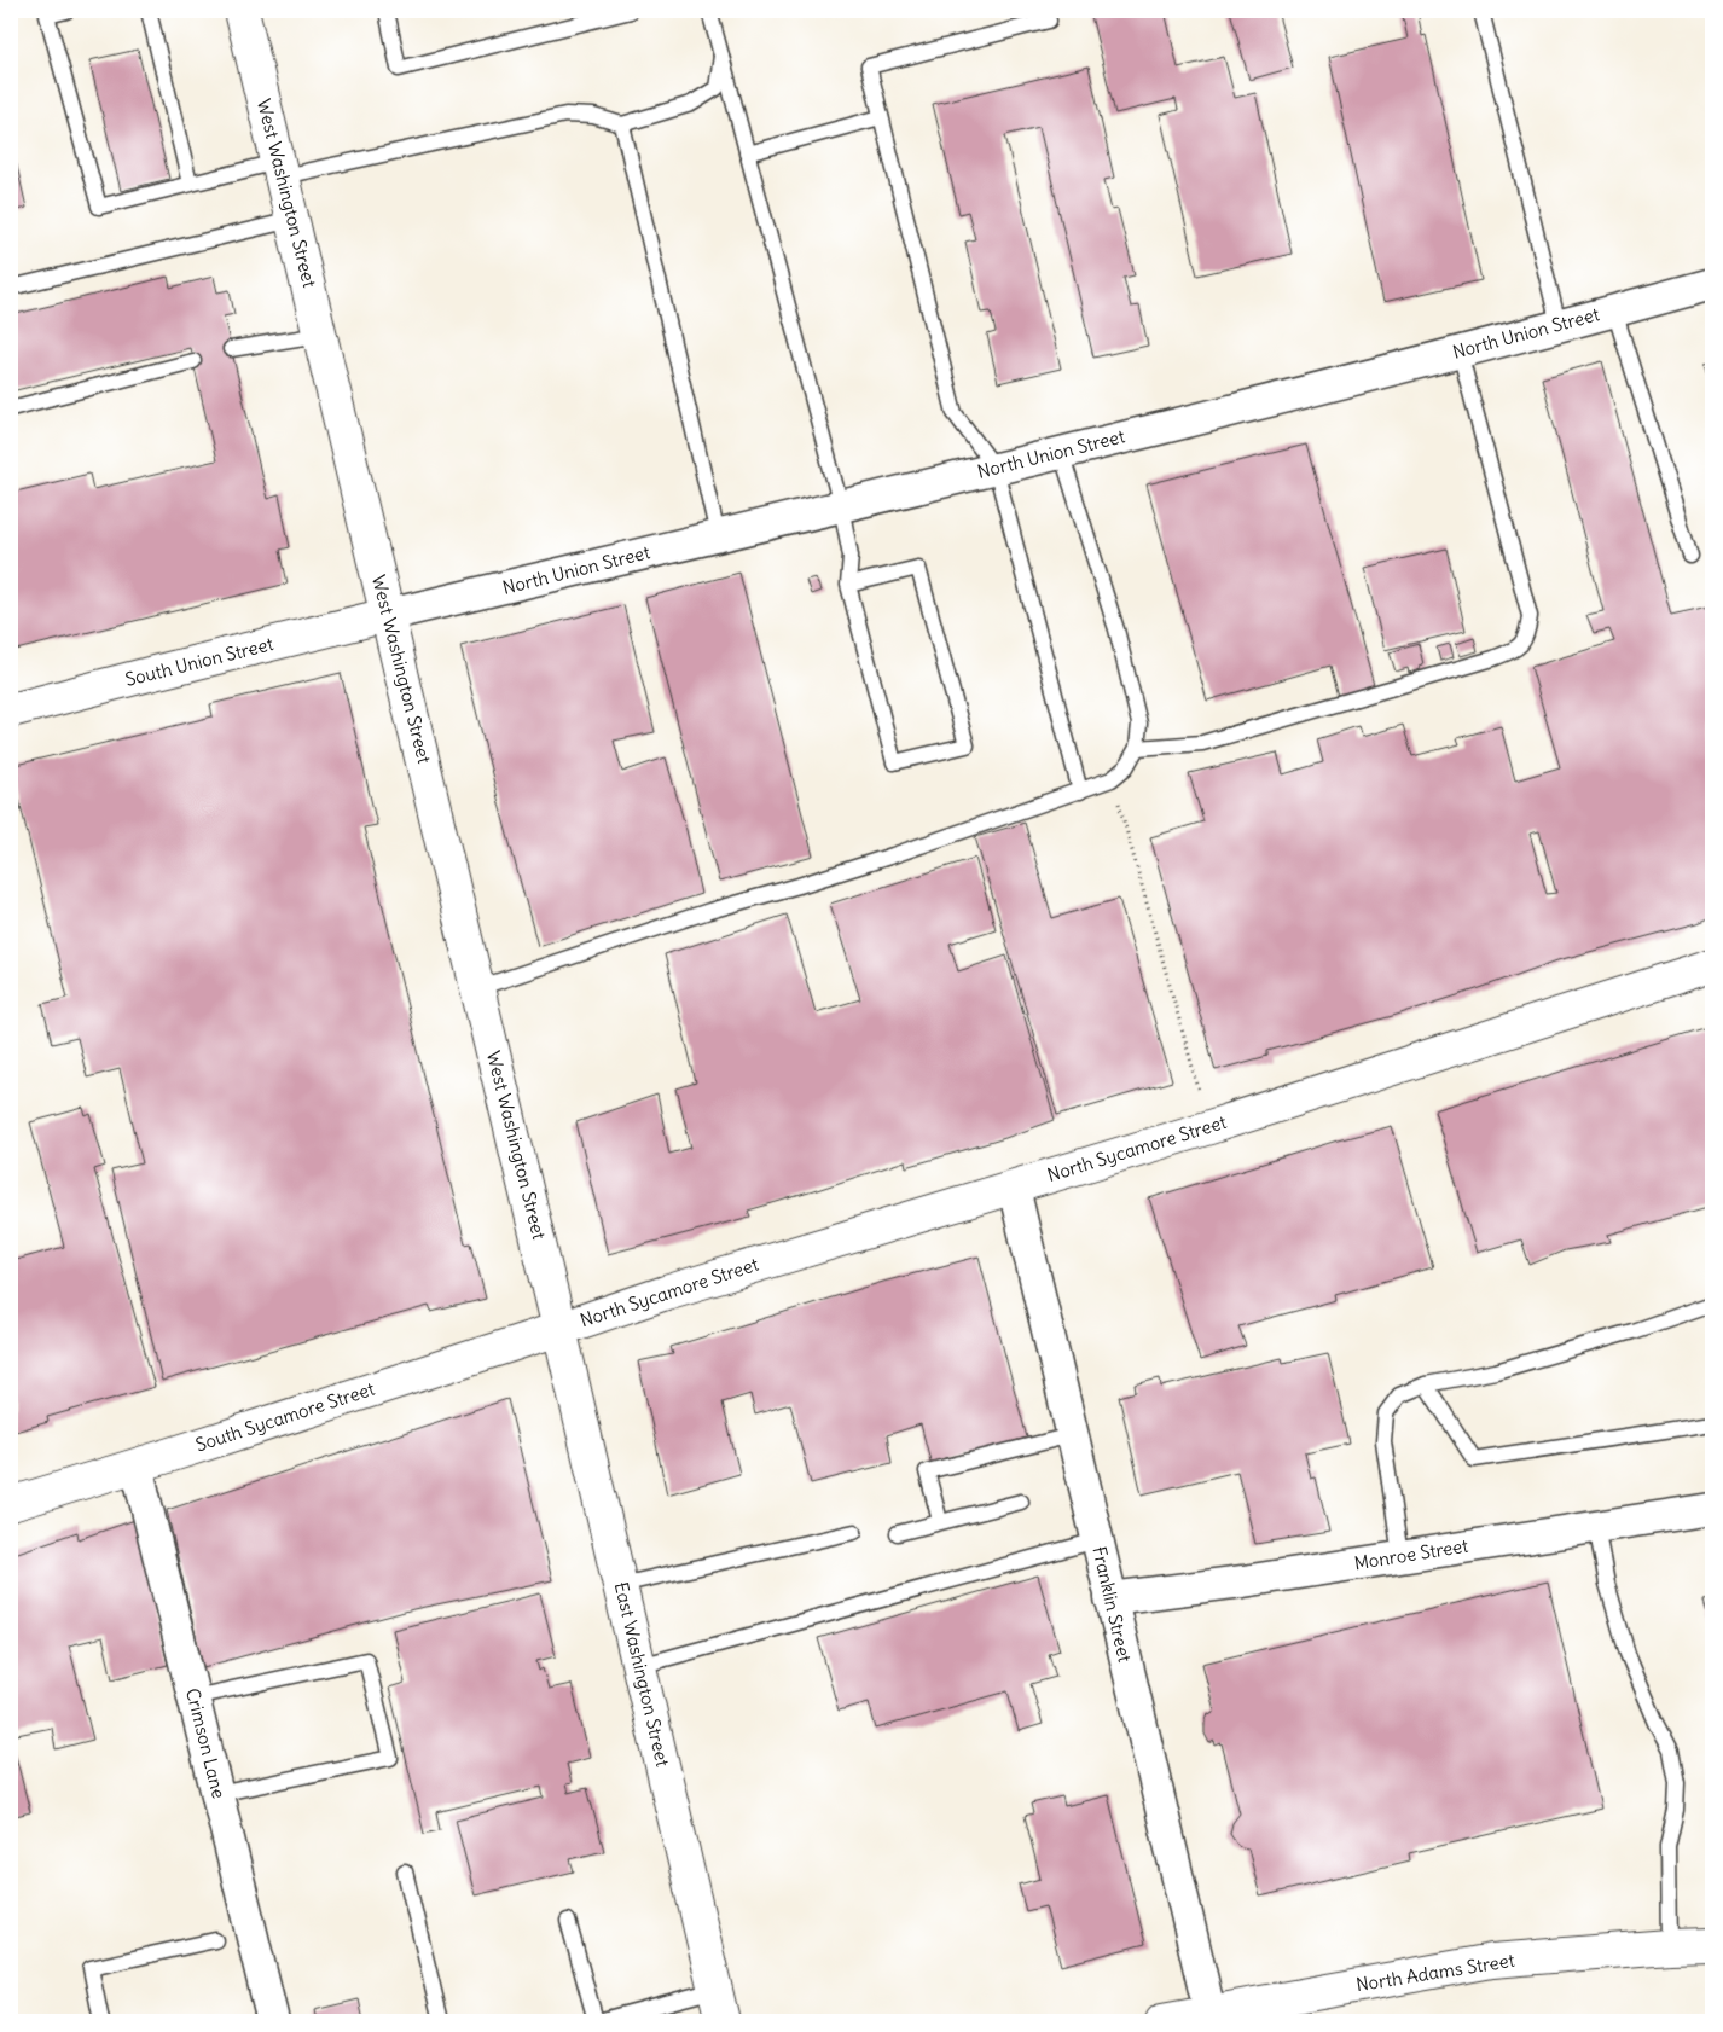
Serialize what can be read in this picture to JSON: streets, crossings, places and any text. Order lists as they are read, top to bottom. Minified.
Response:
{"streets":{"main road":["West Washington Street","South Union Street","North Sycamore Street","South Sycamore Street","East Washington Street","North Adams Street"],"street":["North Union Street","Monroe Street","Franklin Street","Crimson Lane"]},"crossings":[["West Washington Street","North Union Street"],["West Washington Street","South Union Street"],["West Washington Street","North Sycamore Street"],["West Washington Street","South Sycamore Street"],["West Washington Street","East Washington Street"],["North Union Street","South Union Street"],["North Sycamore Street","South Sycamore Street"],["North Sycamore Street","Franklin Street"],["North Sycamore Street","East Washington Street"],["South Sycamore Street","East Washington Street"],["South Sycamore Street","Crimson Lane"],["Monroe Street","Franklin Street"],["Franklin Street","North Adams Street"]]}
